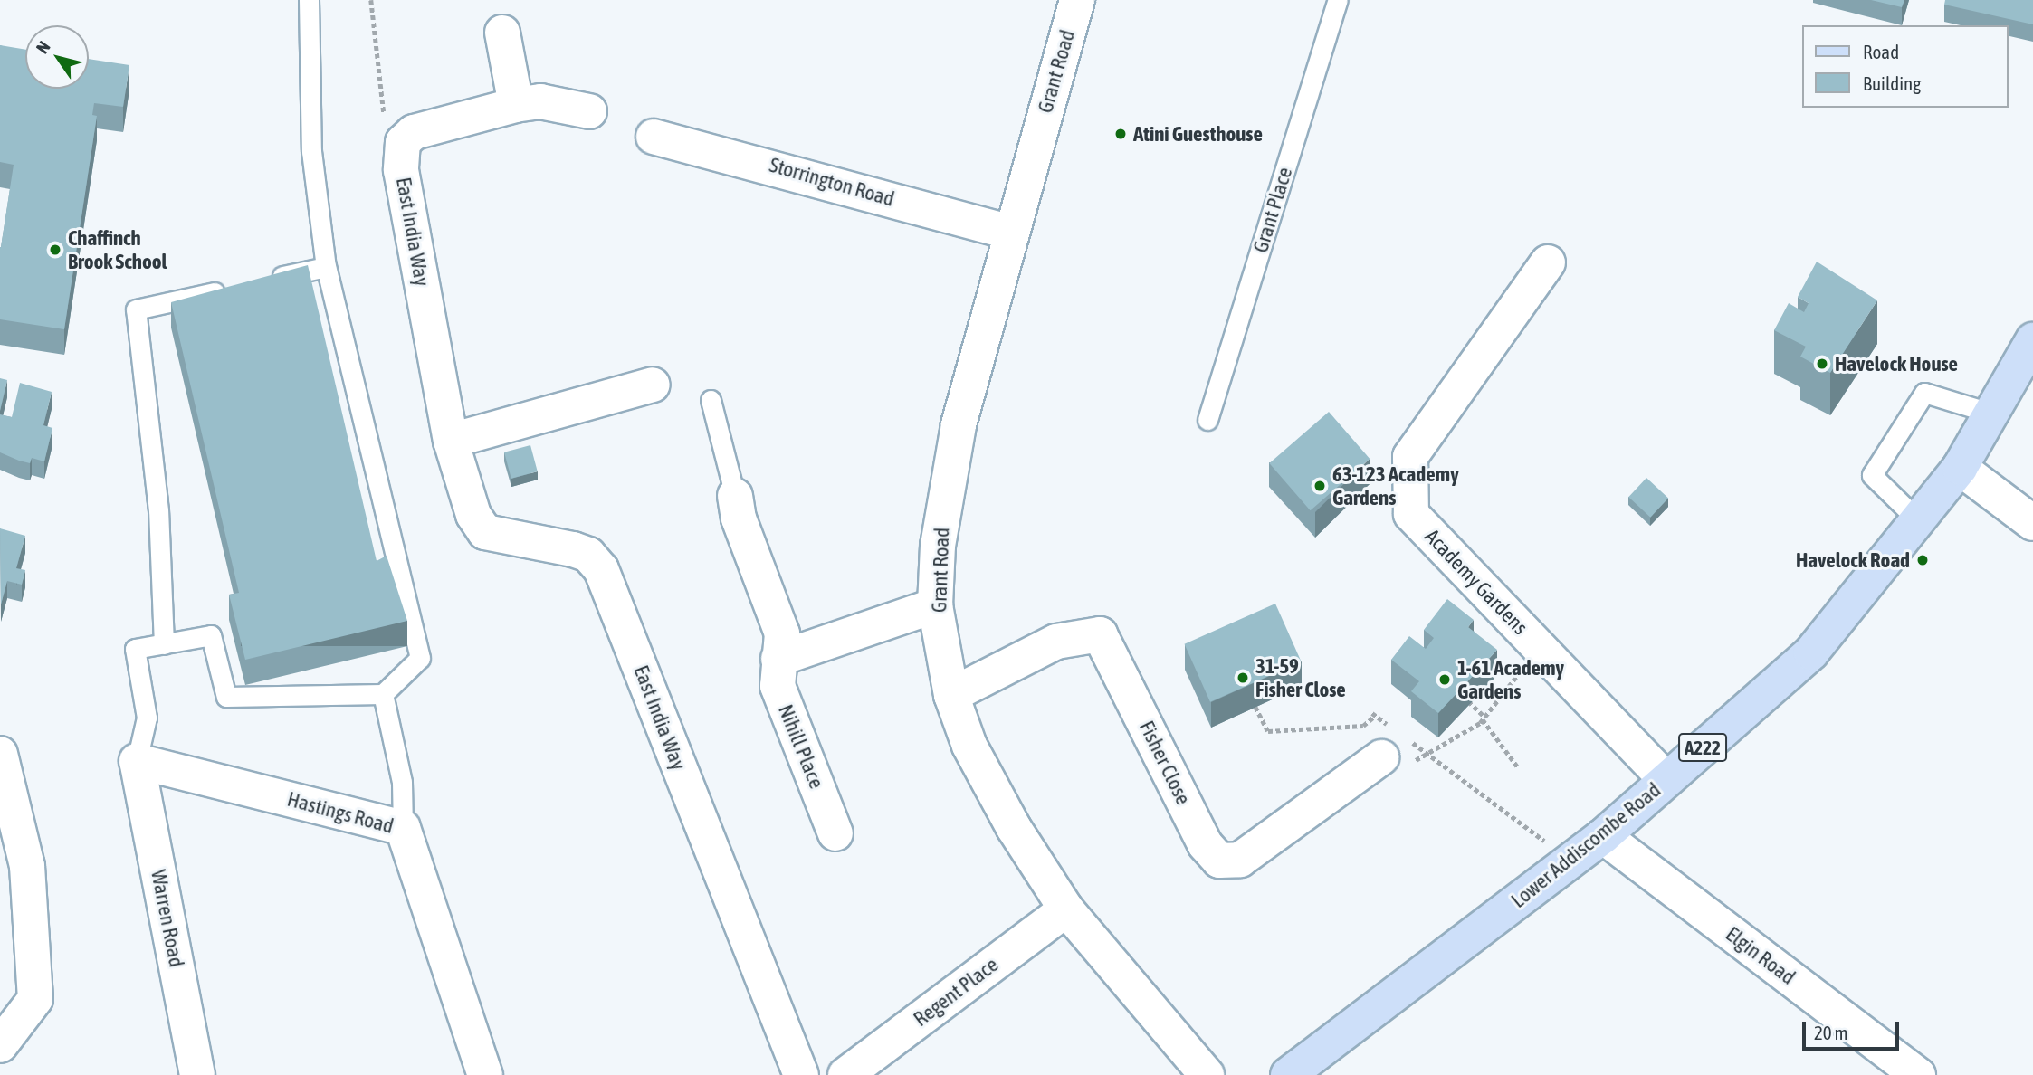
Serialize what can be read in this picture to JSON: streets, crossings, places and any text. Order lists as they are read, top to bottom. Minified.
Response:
{"streets":{"main road":["A222","Lower Addiscombe Road"],"street":["Grant Road","Storrington Road","East India Way","Academy Gardens","Nihill Place","Fisher Close","Hastings Road","Warren Road","Elgin Road","Regent Place"],"lane":["Grant Place"]},"crossings":[["Grant Road","Storrington Road"],["Grant Road","Fisher Close"],["Grant Road","Regent Place"],["Academy Gardens","Lower Addiscombe Road"],["Hastings Road","Warren Road"],["Lower Addiscombe Road","Elgin Road"]],"places":["Atini Guesthouse","Chaffinch Brook School","Havelock House","63-123 Academy Gardens","Havelock Road","31-59 Fisher Close","1-61 Academy Gardens"],"legend":["Road","Building"],"scale_bar":"20 m","north":"top left"}
